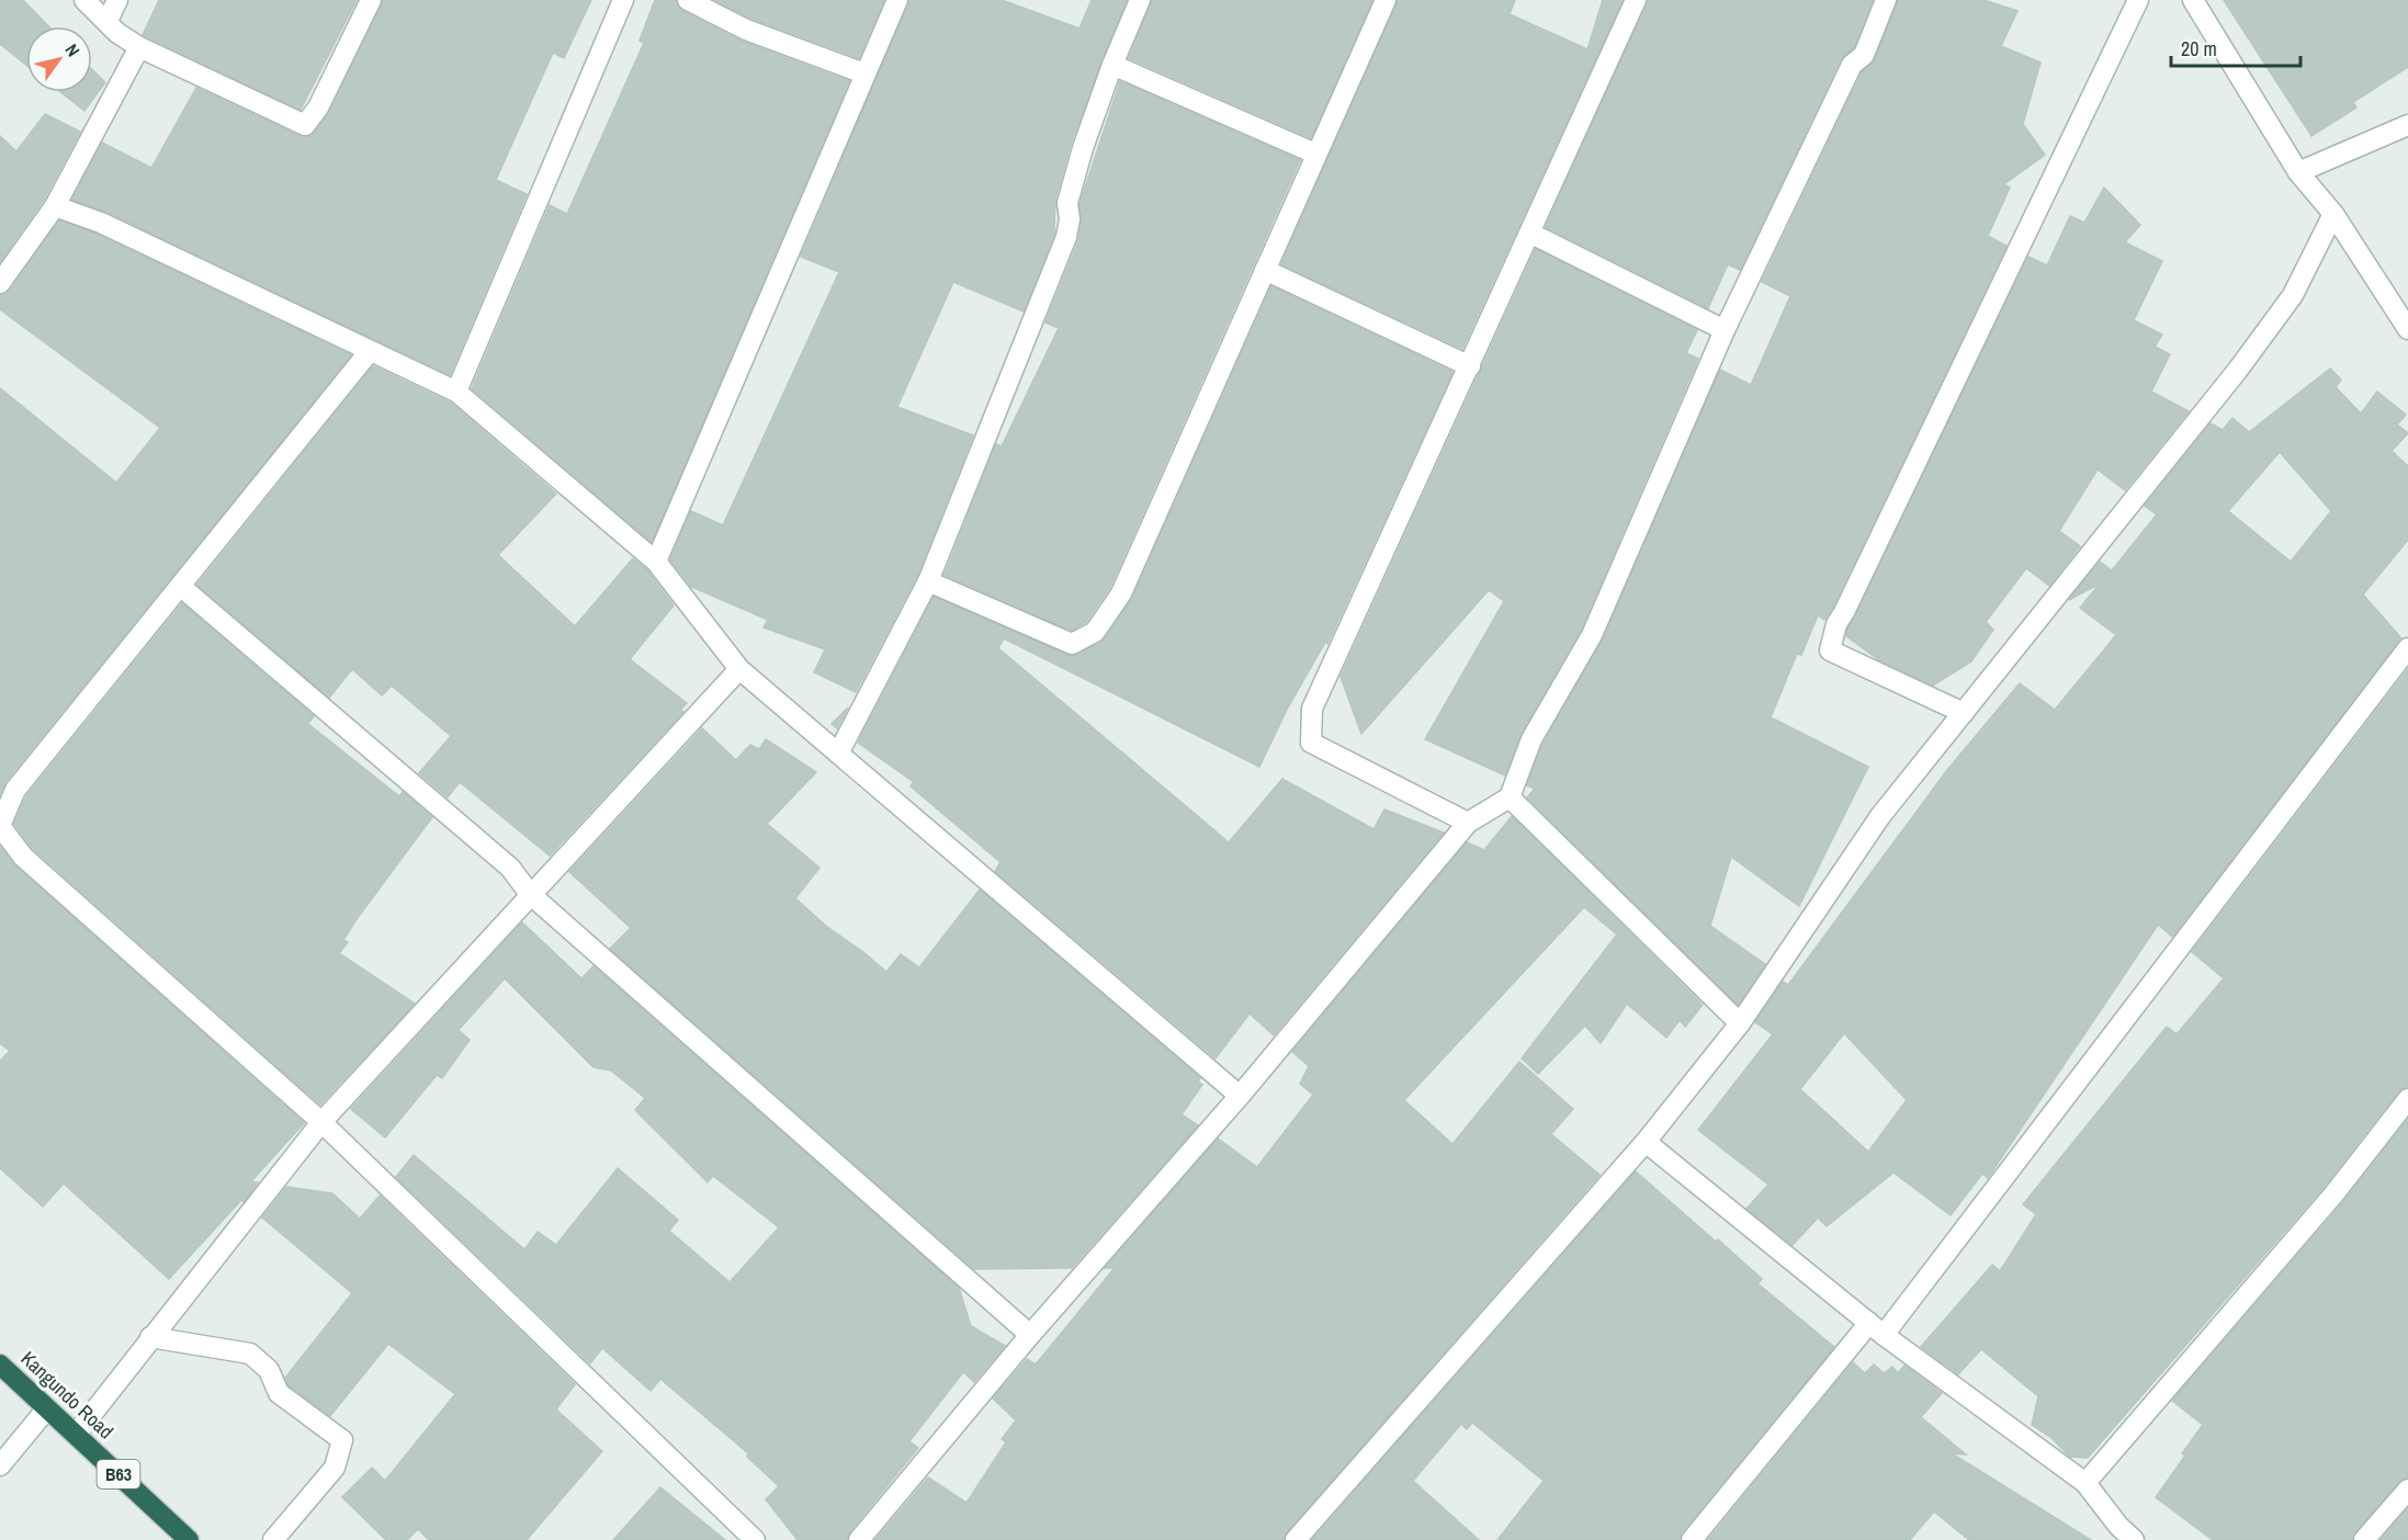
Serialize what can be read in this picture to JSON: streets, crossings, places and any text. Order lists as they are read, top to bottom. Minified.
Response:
{"streets":{"highway":["Kangundo Road","B63"]},"scale_bar":"20 m","north":"top right"}
